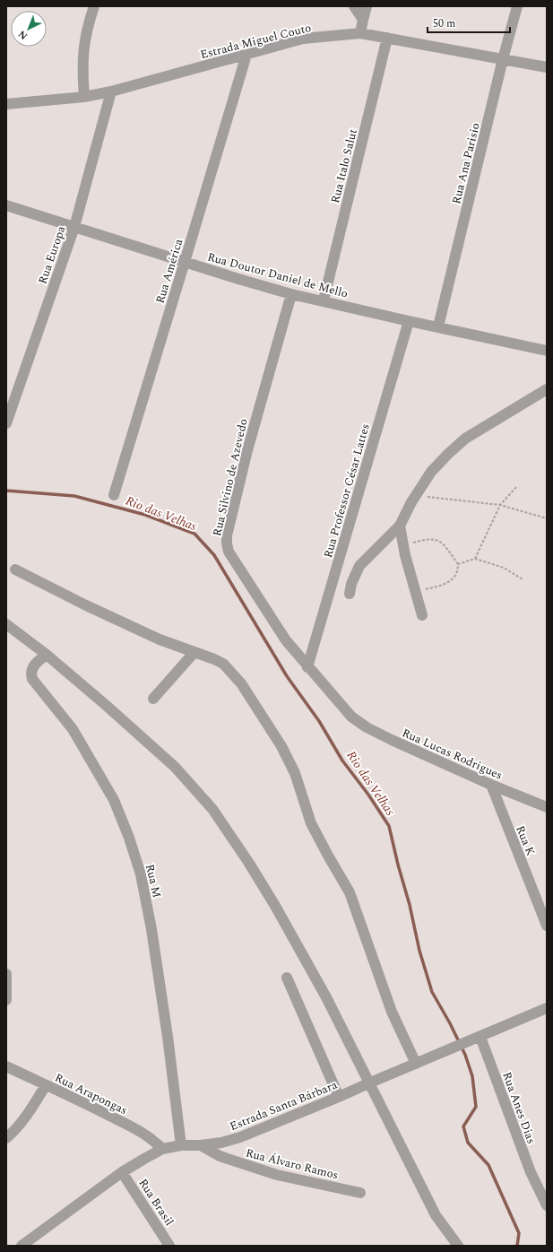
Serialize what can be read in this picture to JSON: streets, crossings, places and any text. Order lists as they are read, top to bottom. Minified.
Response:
{"streets":{"street":["Estrada Miguel Couto","Rua Ana Parisio","Rua Italo Salut","Rua Europa","Rua América","Rua Doutor Daniel de Mello","Rua Silvino de Azevedo","Rua Professor César Lattes","Rua Lucas Rodrigues","Rua K","Rua M","Rua Arapongas","Estrada Santa Bárbara","Rua Anes Dias","Rua Álvaro Ramos","Rua Brasil"]},"crossings":[["Estrada Miguel Couto","Rua Ana Parisio"],["Estrada Miguel Couto","Rua Italo Salut"],["Estrada Miguel Couto","Rua Europa"],["Estrada Miguel Couto","Rua América"],["Rua Ana Parisio","Rua Doutor Daniel de Mello"],["Rua Italo Salut","Rua Doutor Daniel de Mello"],["Rua Europa","Rua Doutor Daniel de Mello"],["Rua América","Rua Doutor Daniel de Mello"],["Rua Doutor Daniel de Mello","Rua Silvino de Azevedo"],["Rua Doutor Daniel de Mello","Rua Professor César Lattes"],["Rua Silvino de Azevedo","Rua Professor César Lattes"],["Rua Silvino de Azevedo","Rua Lucas Rodrigues"],["Rua Lucas Rodrigues","Rua K"],["Rua M","Estrada Santa Bárbara"],["Rua Arapongas","Estrada Santa Bárbara"],["Estrada Santa Bárbara","Rua Anes Dias"],["Estrada Santa Bárbara","Rua Álvaro Ramos"],["Estrada Santa Bárbara","Rua Brasil"]],"water":["Rio das Velhas"],"scale_bar":"50 m","north":"bottom left"}
